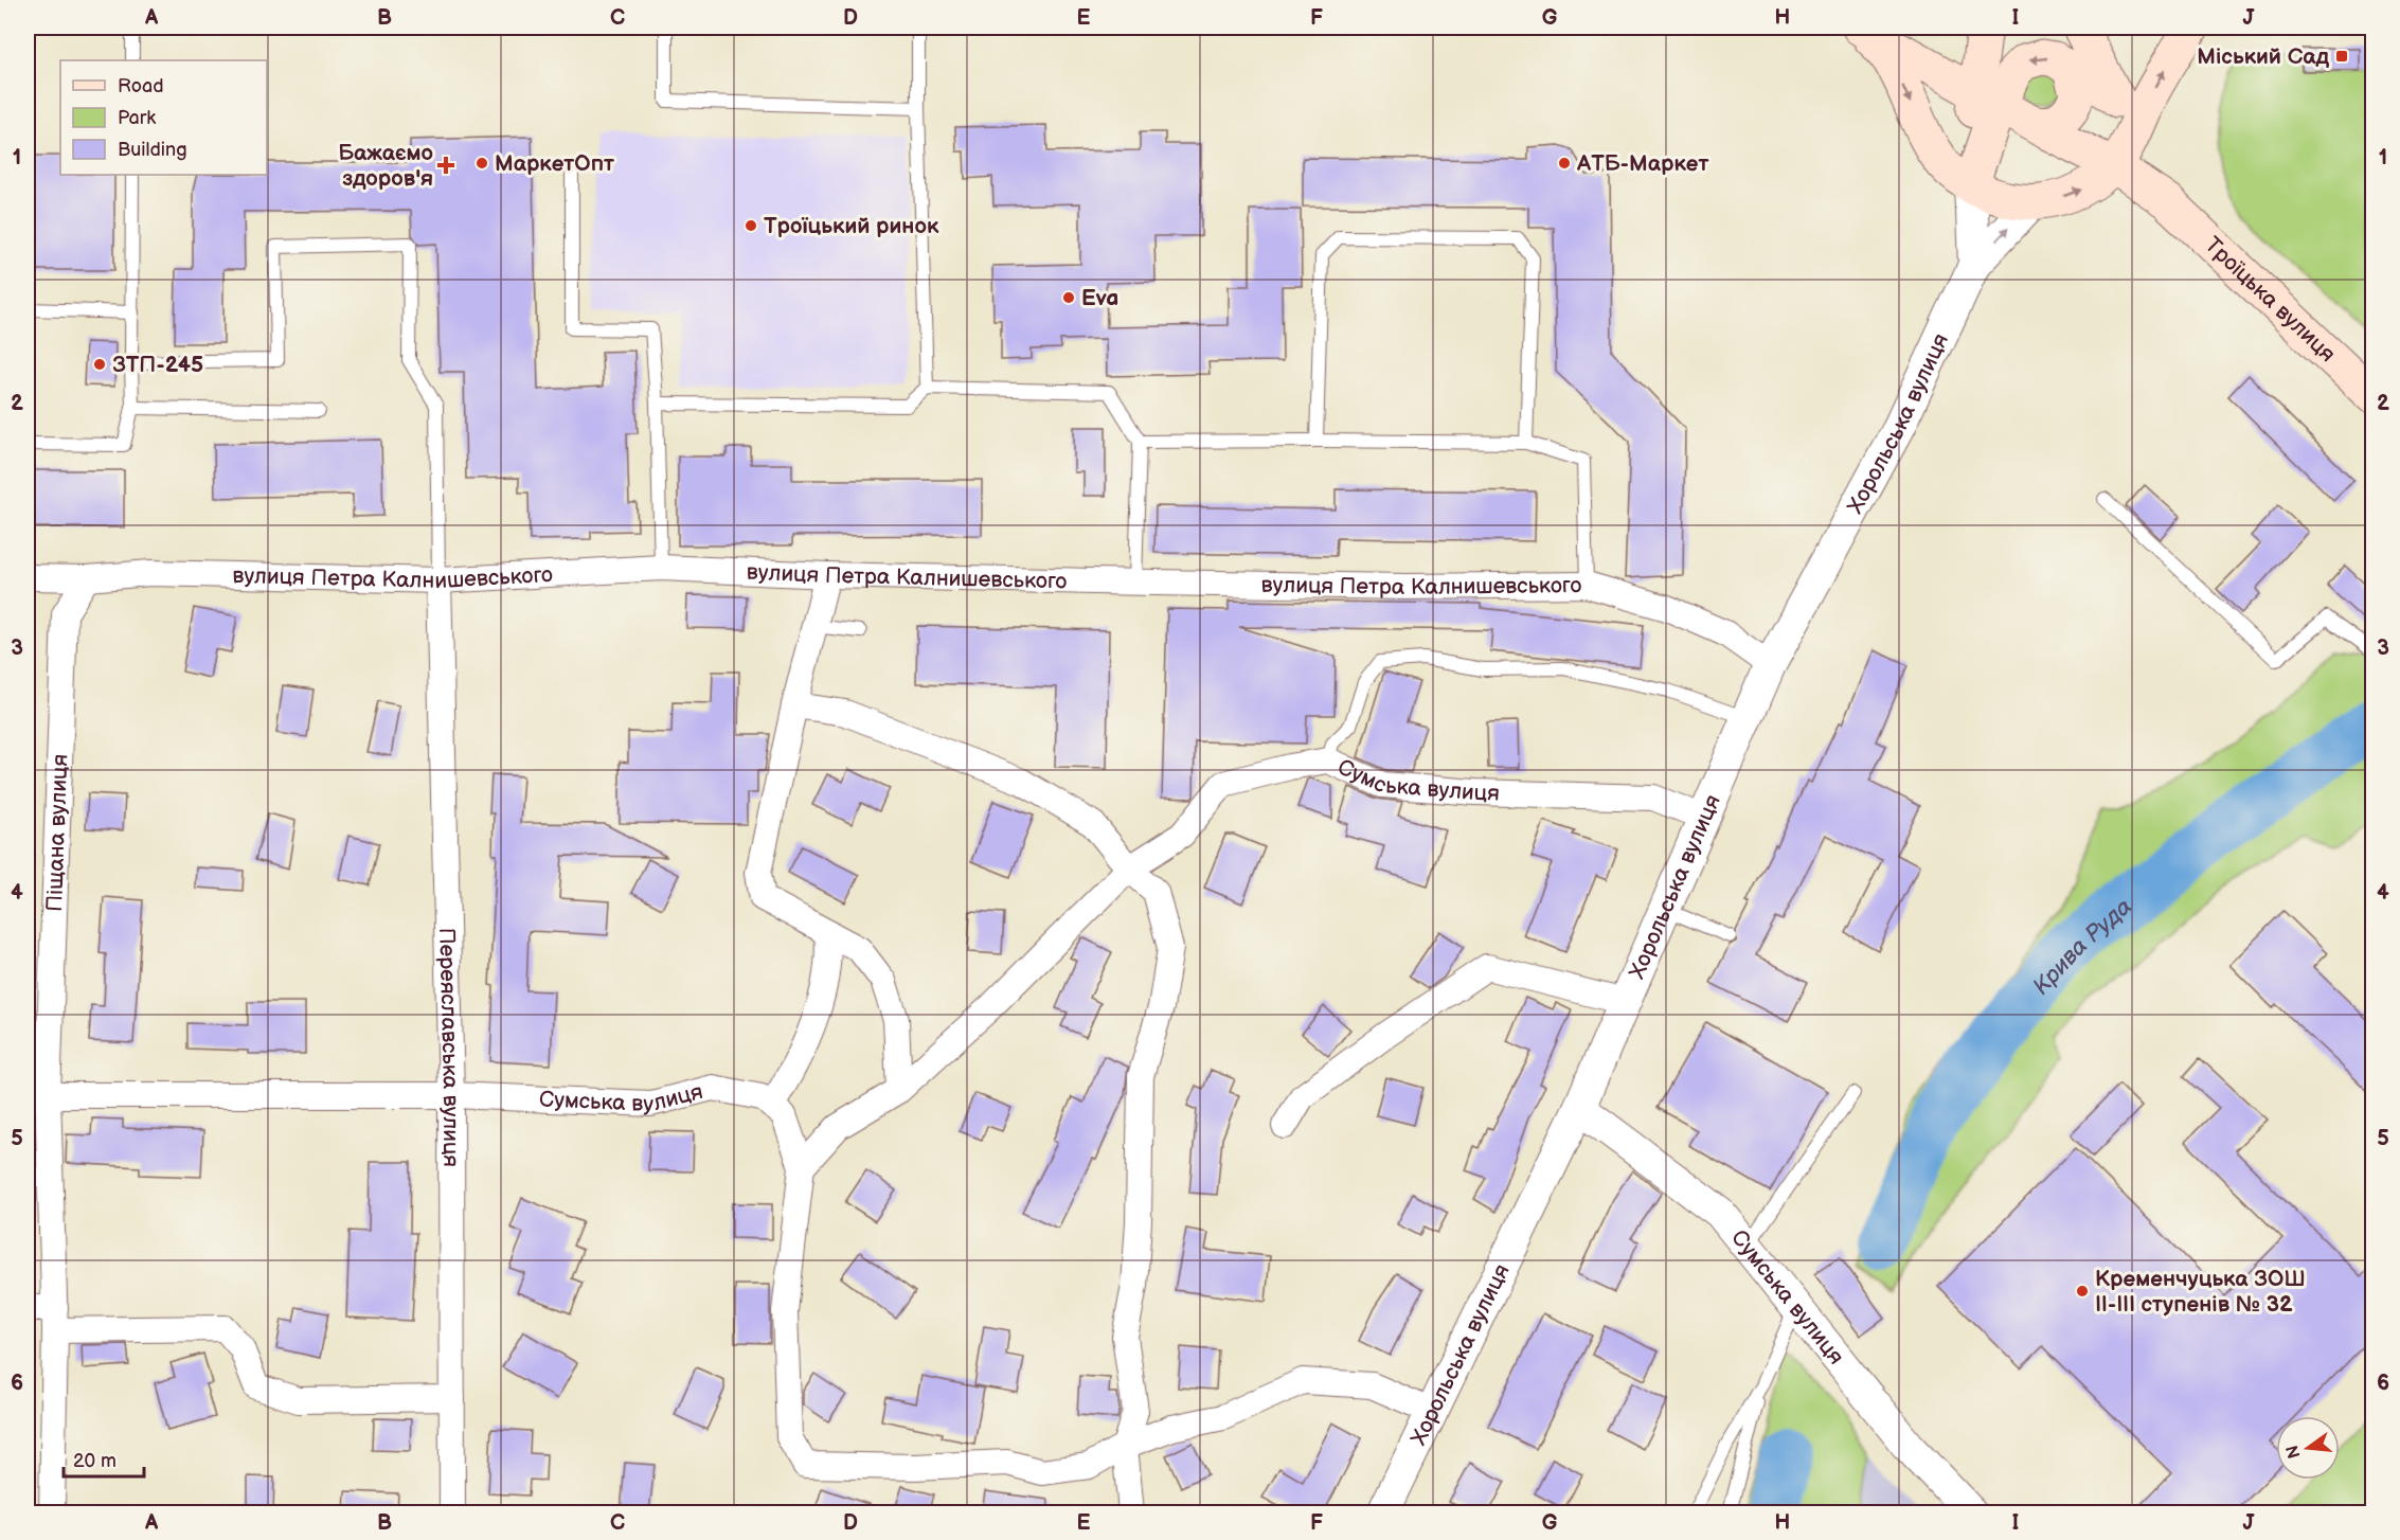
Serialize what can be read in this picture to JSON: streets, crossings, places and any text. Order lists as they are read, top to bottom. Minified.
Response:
{"streets":{"main road":["Троїцька вулиця"],"street":["Хорольська вулиця","вулиця Петра Калнишевського","Сумська вулиця","Піщана вулиця","Переяславська вулиця"]},"crossings":[["Хорольська вулиця","вулиця Петра Калнишевського"],["Хорольська вулиця","Сумська вулиця"],["вулиця Петра Калнишевського","Піщана вулиця"],["вулиця Петра Калнишевського","Переяславська вулиця"],["Сумська вулиця","Піщана вулиця"],["Сумська вулиця","Переяславська вулиця"]],"water":["Крива Руда"],"places":{"transit":["Міський Сад"],"other":["МаркетОпт","АТБ-Маркет","Троїцький ринок","Eva","ЗТП-245","Кременчуцька ЗОШ ІІ-ІІІ ступенів № 32"],"health":["Бажаємо здоров'я"]},"legend":["Road","Park","Building"],"scale_bar":"20 m","north":"left","grid":{"columns":["A","B","C","D","E","F","G","H","I","J"],"rows":["1","2","3","4","5","6"]}}
